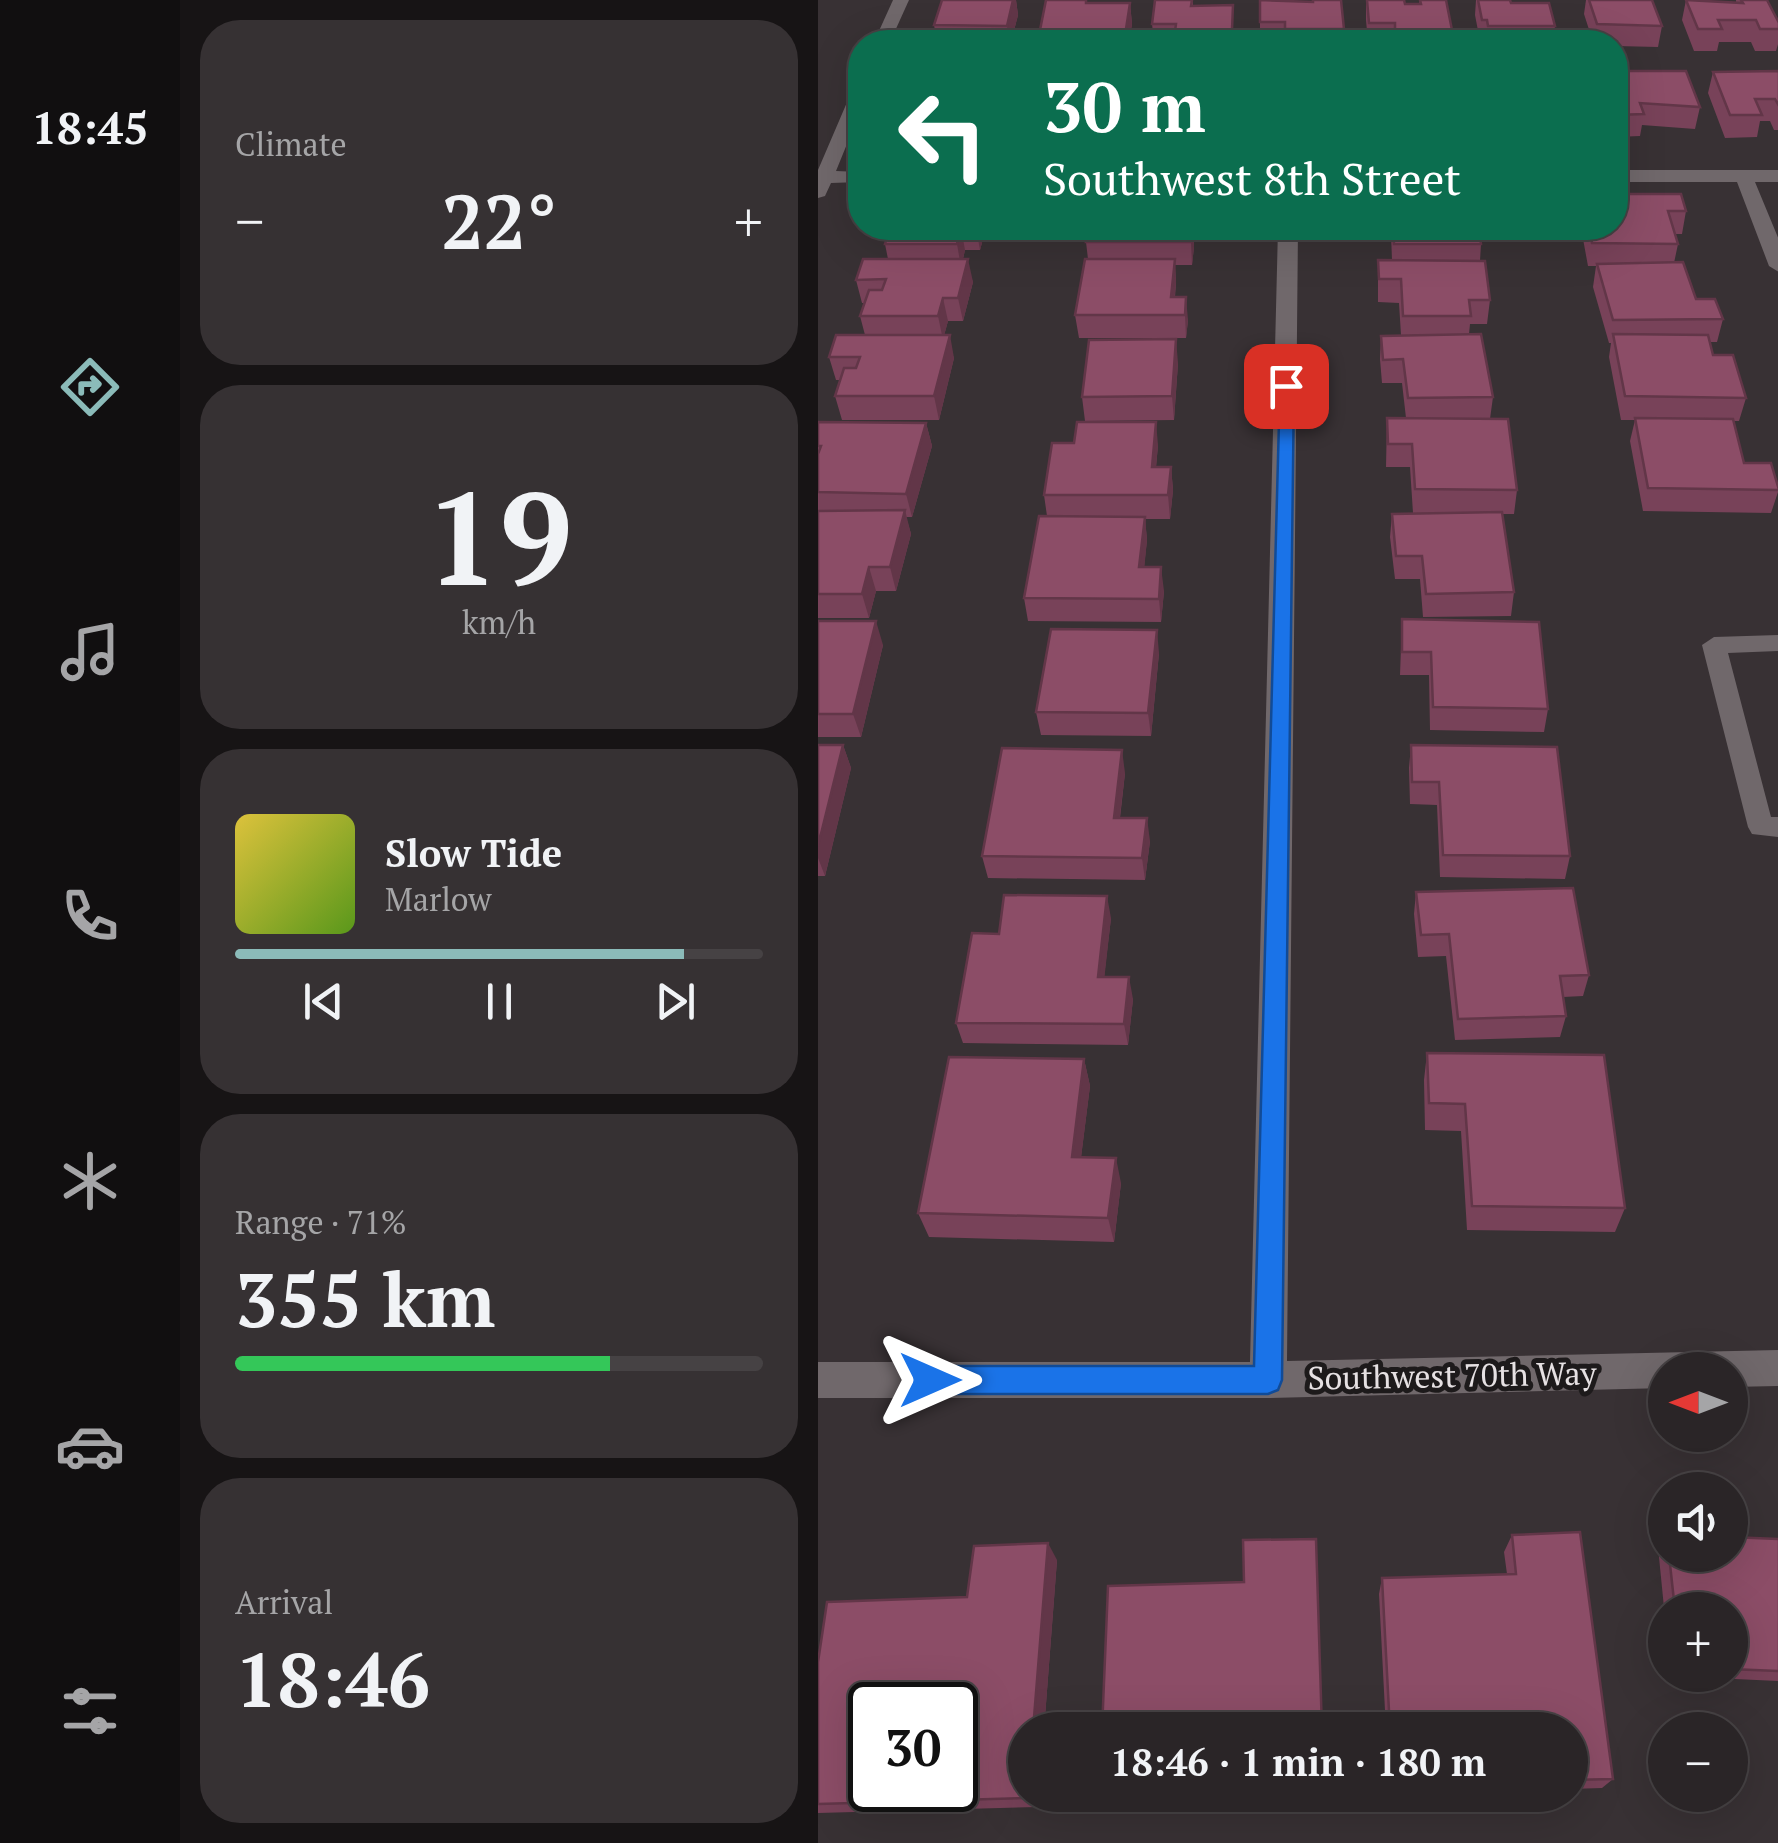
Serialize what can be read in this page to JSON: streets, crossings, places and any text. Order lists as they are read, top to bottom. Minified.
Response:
{"streets":{"street":["Southwest 70th Way"]},"north":"left","page":{"tabs":"18:45","tile":["Climate",["19","km/h"],["Range · 71%","355 km"],["Arrival","18:46"]],"turn":["30 m","Southwest 8th Street"],"heat":["−","22°","+"],"song":["Slow Tide","Marlow"],"map_buttons":["+","−"],"limit":"30","trip":"18:46 · 1 min · 180 m"}}
